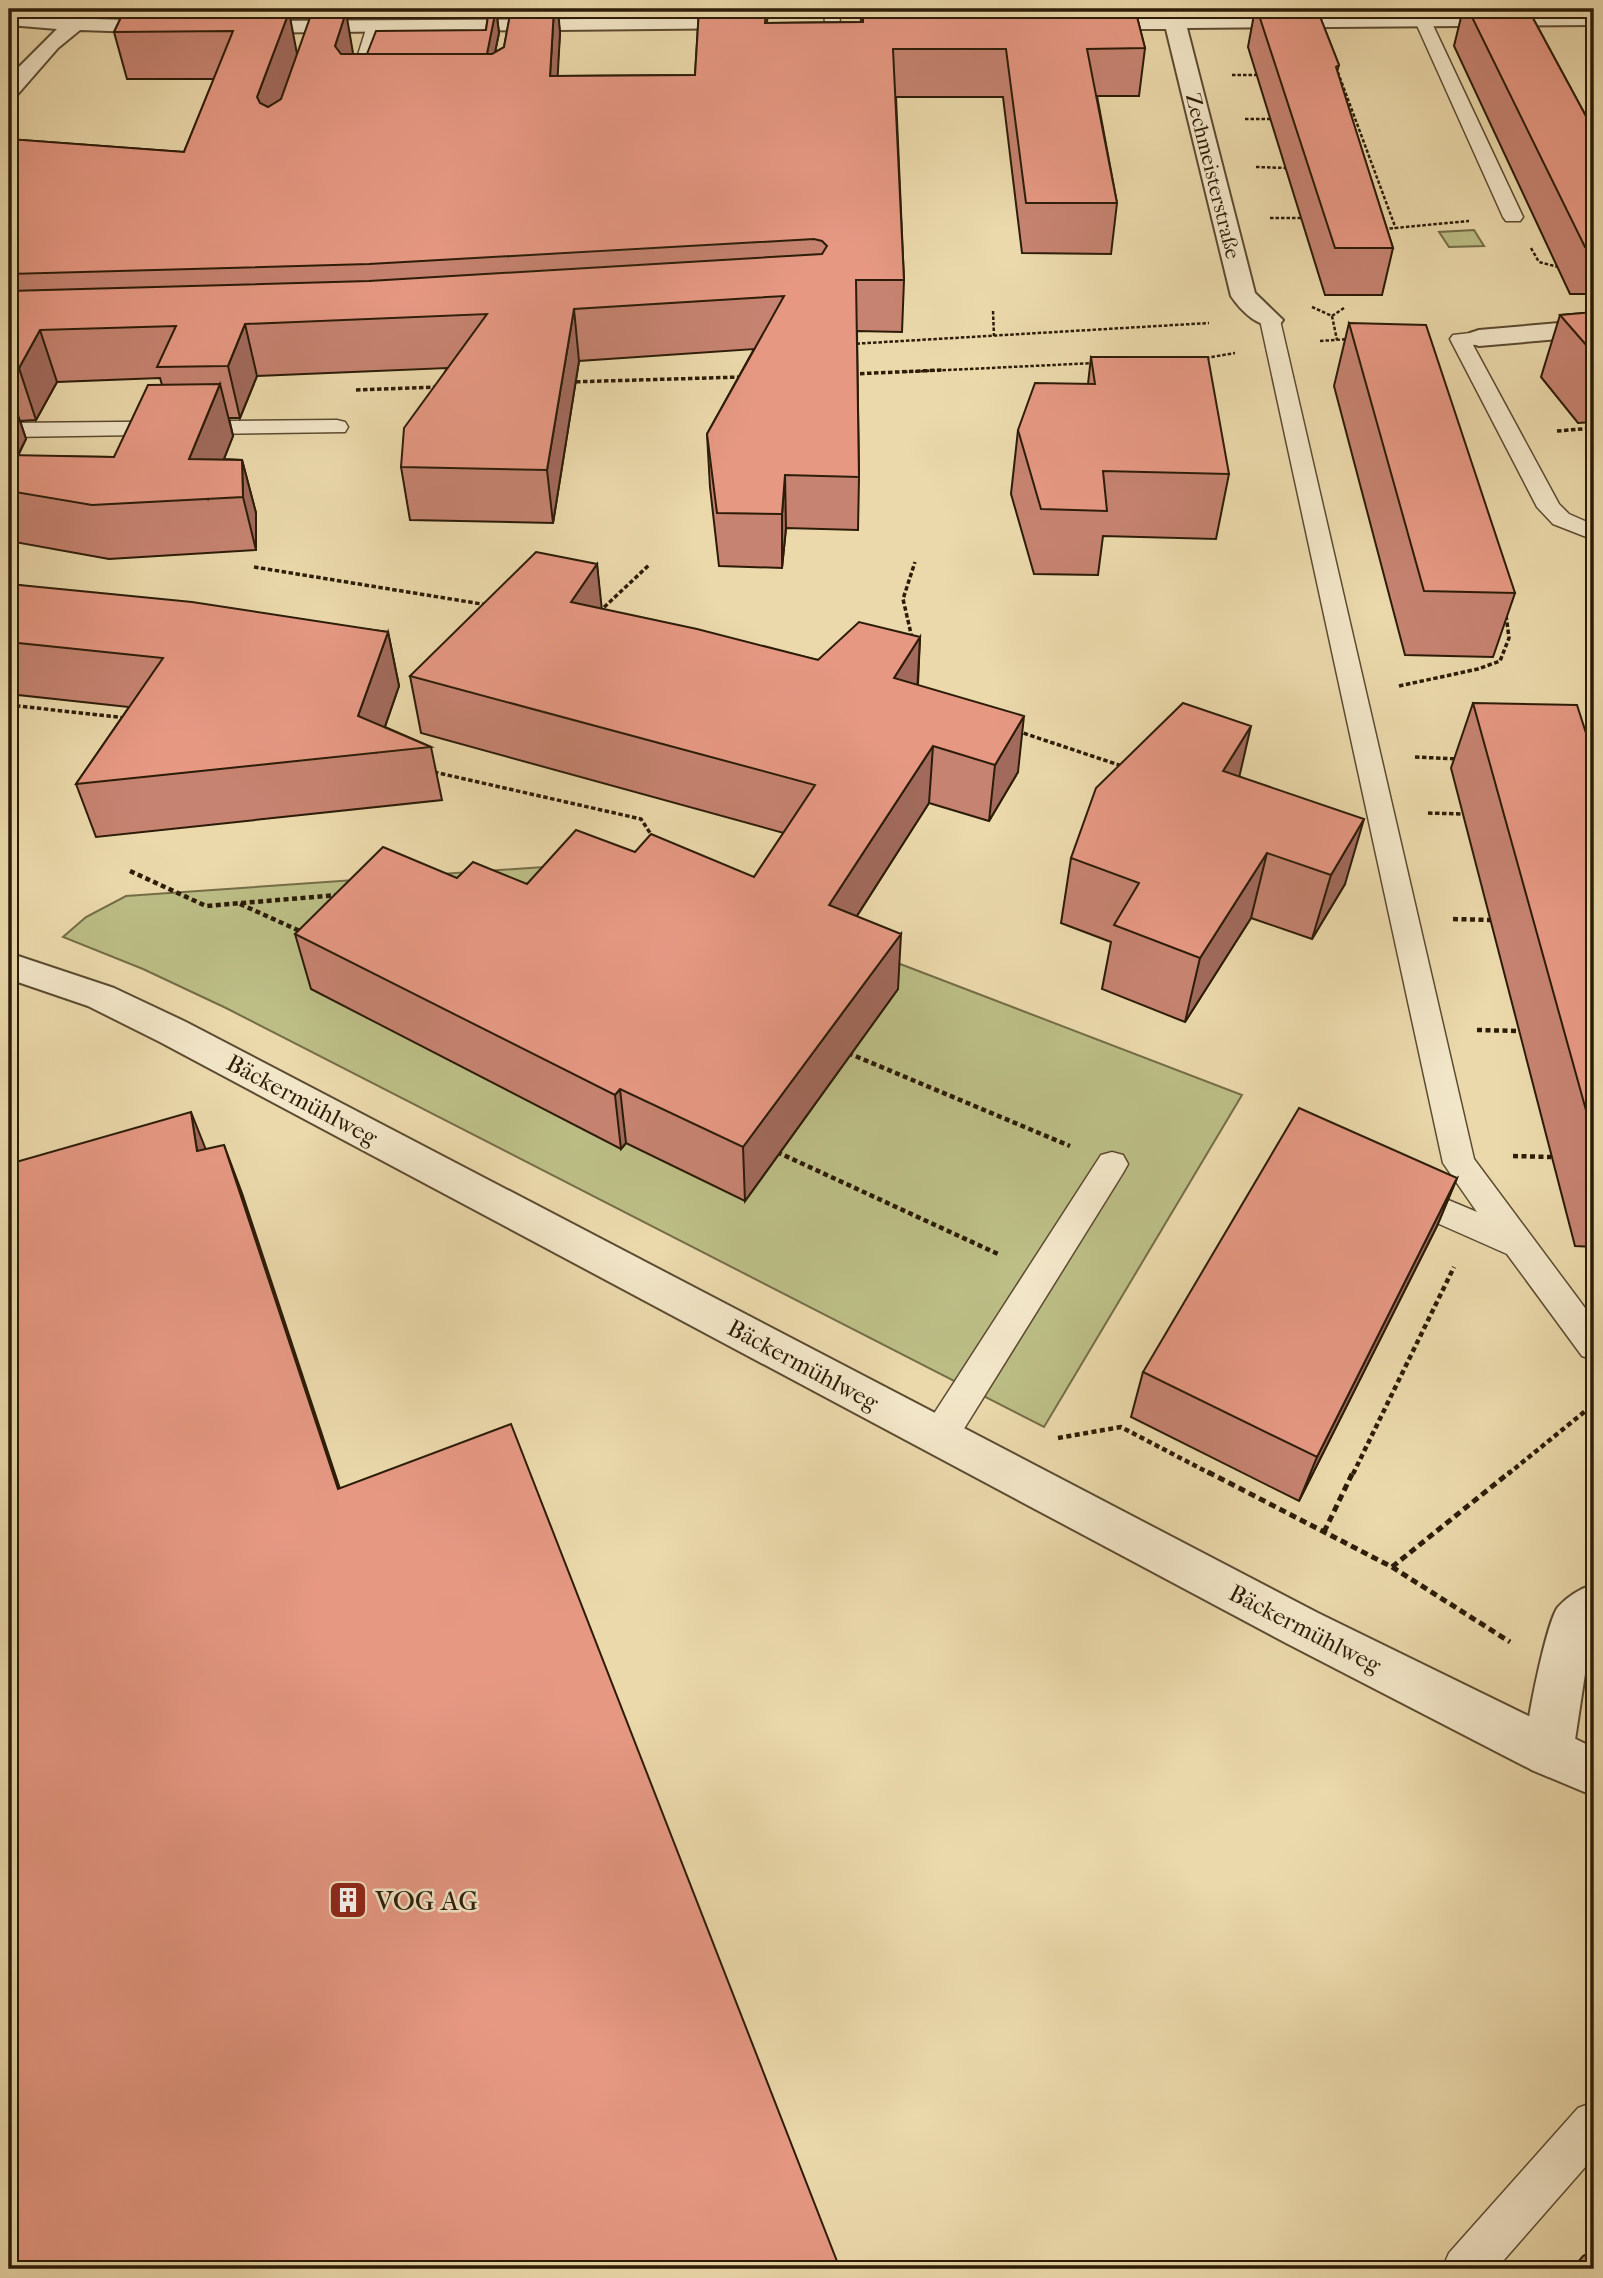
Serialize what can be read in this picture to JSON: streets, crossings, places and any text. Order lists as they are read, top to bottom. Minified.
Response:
{"streets":{"street":["Zechmeisterstraße","Bäckermühlweg"]},"places":{"building":["VOG AG"]}}
